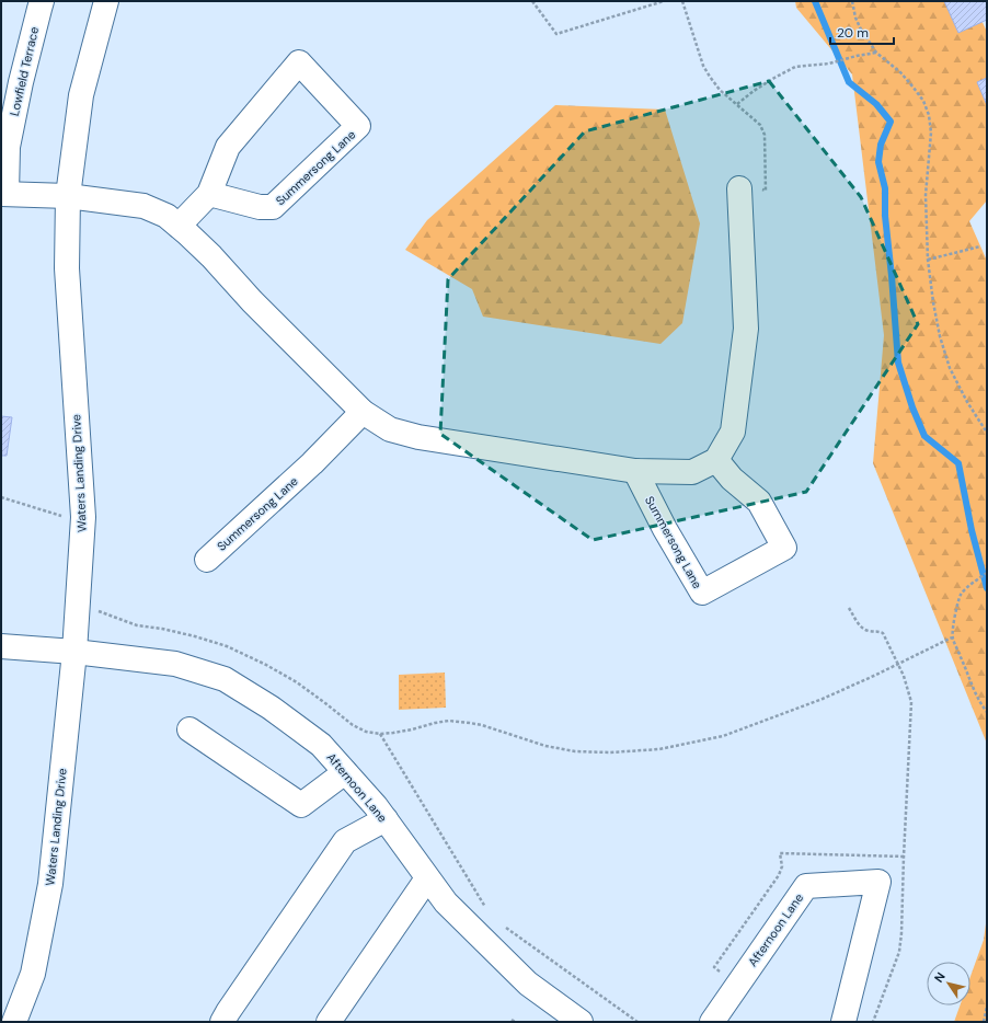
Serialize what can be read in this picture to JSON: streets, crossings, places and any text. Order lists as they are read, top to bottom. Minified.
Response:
{"streets":{"street":["Lowfield Terrace","Summersong Lane","Waters Landing Drive","Afternoon Lane"]},"crossings":[["Waters Landing Drive","Afternoon Lane"]],"scale_bar":"20 m","north":"top left"}
